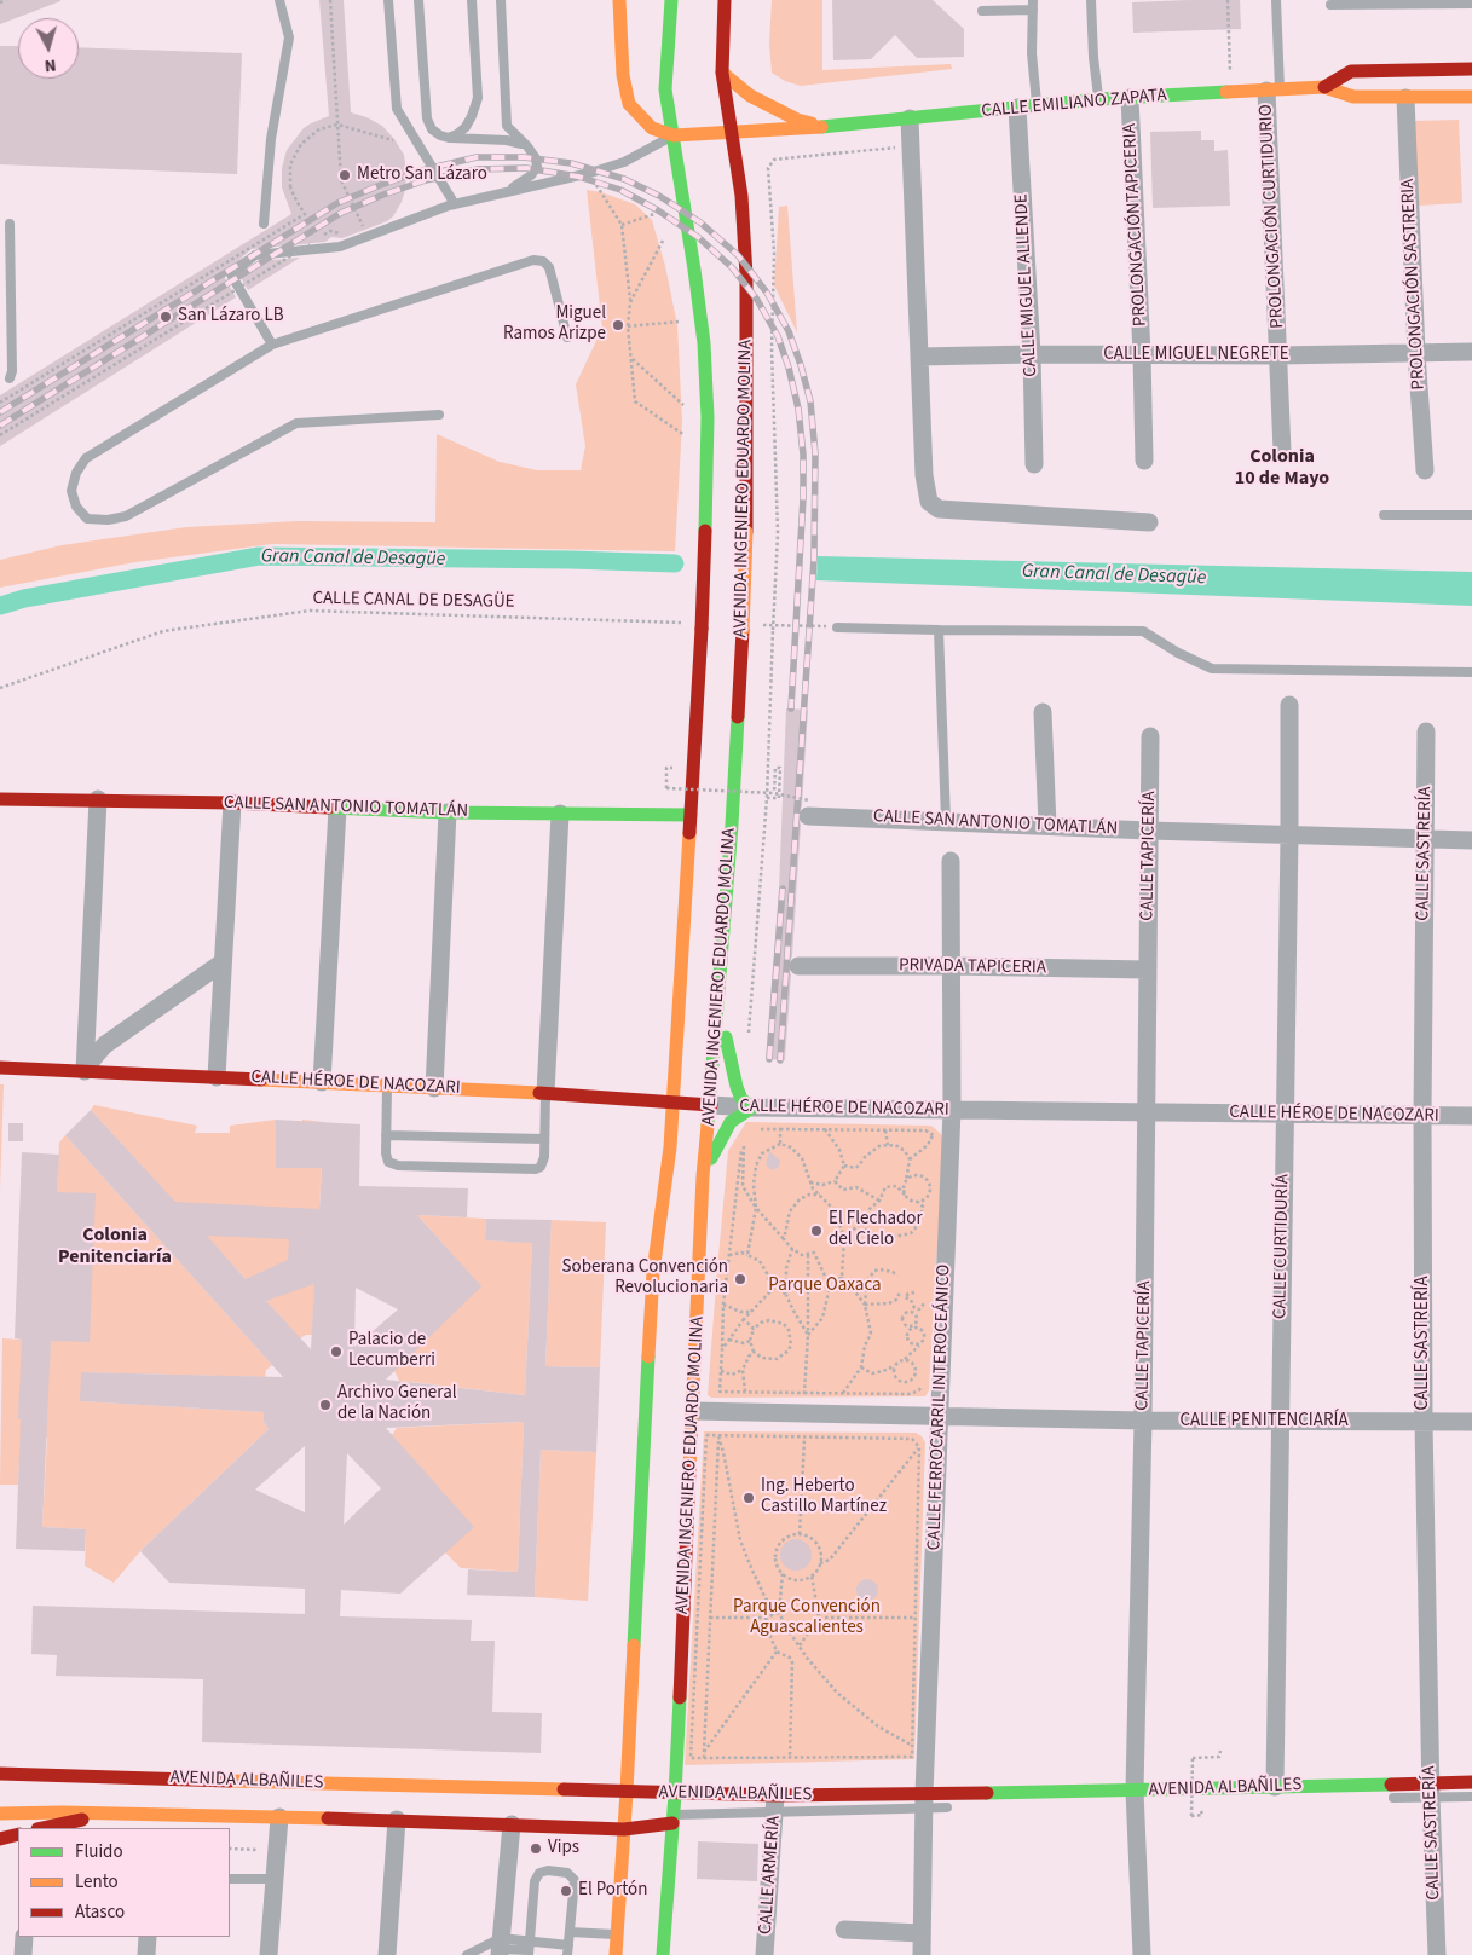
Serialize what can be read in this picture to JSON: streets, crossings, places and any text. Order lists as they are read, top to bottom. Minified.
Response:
{"streets":{"main road":["CALLE EMILIANO ZAPATA","AVENIDA INGENIERO EDUARDO MOLINA","CALLE SAN ANTONIO TOMATLÁN","CALLE HÉROE DE NACOZARI","AVENIDA ALBAÑILES"],"street":["PROLONGACIÓN CURTIDURIO","PROLONGACIÓNTAPICERIA","PROLONGACIÓN SASTRERIA","CALLE MIGUEL ALLENDE","CALLE MIGUEL NEGRETE","CALLE SASTRERÍA","CALLE TAPICERÍA","PRIVADA TAPICERIA","CALLE CURTIDURÍA","CALLE FERROCARRIL INTEROCEÁNICO","CALLE PENITENCIARÍA","CALLE ARMERÍA"],"path":["CALLE CANAL DE DESAGÜE"]},"crossings":[["CALLE EMILIANO ZAPATA","PROLONGACIÓN CURTIDURIO"],["CALLE EMILIANO ZAPATA","PROLONGACIÓNTAPICERIA"],["CALLE EMILIANO ZAPATA","PROLONGACIÓN SASTRERIA"],["CALLE EMILIANO ZAPATA","CALLE MIGUEL ALLENDE"],["CALLE EMILIANO ZAPATA","AVENIDA INGENIERO EDUARDO MOLINA"],["PROLONGACIÓN CURTIDURIO","CALLE MIGUEL NEGRETE"],["PROLONGACIÓNTAPICERIA","CALLE MIGUEL NEGRETE"],["PROLONGACIÓN SASTRERIA","CALLE MIGUEL NEGRETE"],["CALLE MIGUEL ALLENDE","CALLE MIGUEL NEGRETE"],["AVENIDA INGENIERO EDUARDO MOLINA","CALLE SAN ANTONIO TOMATLÁN"],["AVENIDA INGENIERO EDUARDO MOLINA","CALLE HÉROE DE NACOZARI"],["AVENIDA INGENIERO EDUARDO MOLINA","CALLE PENITENCIARÍA"],["AVENIDA INGENIERO EDUARDO MOLINA","AVENIDA ALBAÑILES"],["CALLE SAN ANTONIO TOMATLÁN","CALLE SASTRERÍA"],["CALLE SAN ANTONIO TOMATLÁN","CALLE TAPICERÍA"],["CALLE SAN ANTONIO TOMATLÁN","CALLE CURTIDURÍA"],["CALLE SASTRERÍA","CALLE HÉROE DE NACOZARI"],["CALLE SASTRERÍA","CALLE PENITENCIARÍA"],["CALLE SASTRERÍA","AVENIDA ALBAÑILES"],["CALLE TAPICERÍA","PRIVADA TAPICERIA"],["CALLE TAPICERÍA","CALLE HÉROE DE NACOZARI"],["CALLE TAPICERÍA","CALLE PENITENCIARÍA"],["CALLE TAPICERÍA","AVENIDA ALBAÑILES"],["PRIVADA TAPICERIA","CALLE FERROCARRIL INTEROCEÁNICO"],["CALLE HÉROE DE NACOZARI","CALLE CURTIDURÍA"],["CALLE HÉROE DE NACOZARI","CALLE FERROCARRIL INTEROCEÁNICO"],["CALLE CURTIDURÍA","CALLE PENITENCIARÍA"],["CALLE CURTIDURÍA","AVENIDA ALBAÑILES"],["CALLE FERROCARRIL INTEROCEÁNICO","CALLE PENITENCIARÍA"],["CALLE FERROCARRIL INTEROCEÁNICO","AVENIDA ALBAÑILES"],["AVENIDA ALBAÑILES","CALLE ARMERÍA"]],"districts":["Colonia 10 de Mayo","Colonia Penitenciaría"],"water":["Gran Canal de Desagüe"],"parks":["Parque Oaxaca","Parque Convención Aguascalientes"],"places":["Metro San Lázaro","San Lázaro LB","Miguel Ramos Arizpe","El Flechador del Cielo","Soberana Convención Revolucionaria","Palacio de Lecumberri","Archivo General de la Nación","Ing. Heberto Castillo Martínez","Vips","El Portón"],"legend":["Fluido","Lento","Atasco"],"north":"bottom"}
